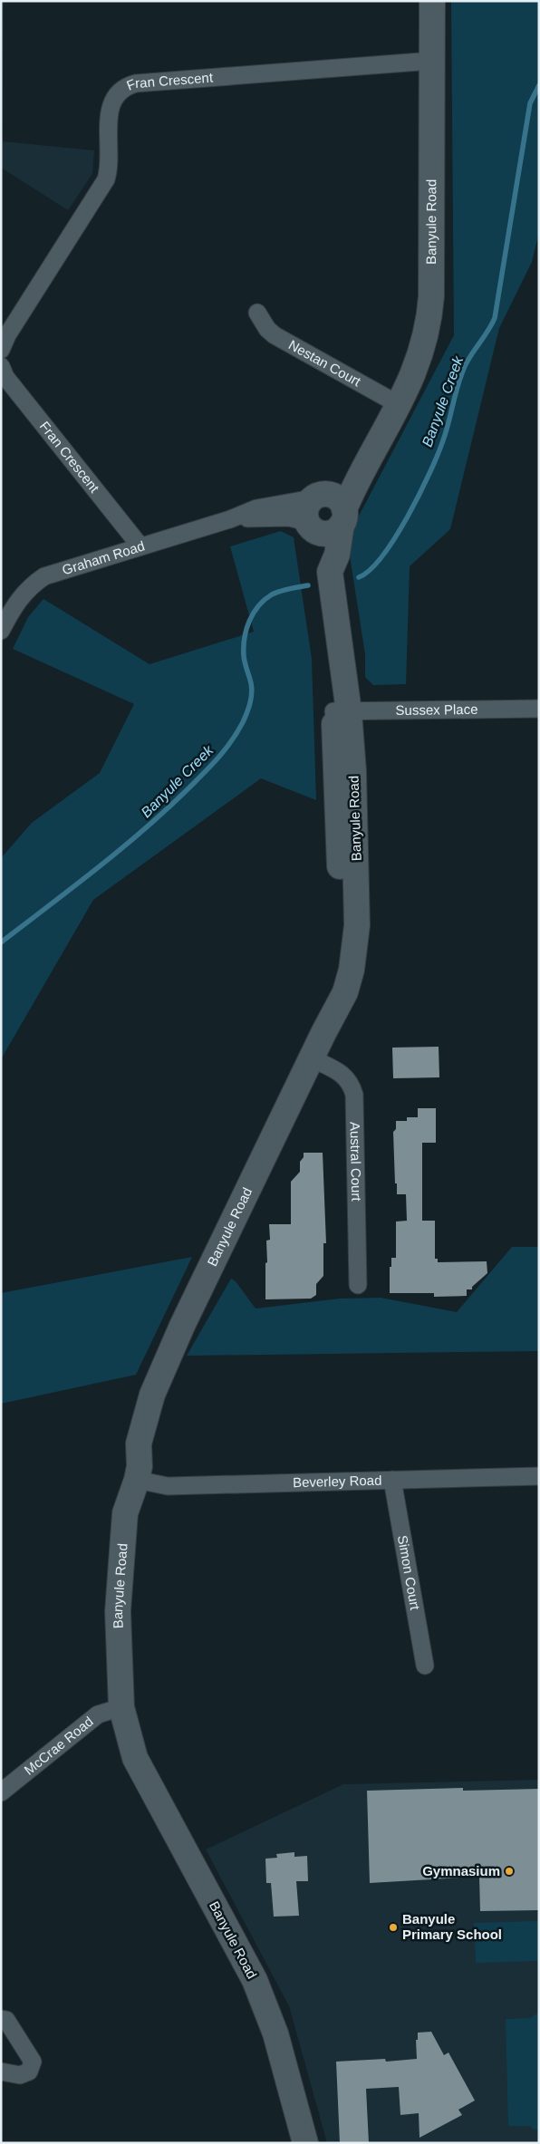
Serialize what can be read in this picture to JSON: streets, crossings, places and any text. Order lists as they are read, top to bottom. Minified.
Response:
{"streets":{"street":["Fran Crescent","Banyule Road","Nestan Court","Graham Road","Sussex Place","Austral Court","Beverley Road","Simon Court","McCrae Road"]},"crossings":[["Fran Crescent","Banyule Road"],["Fran Crescent","Graham Road"],["Banyule Road","Nestan Court"],["Banyule Road","Graham Road"],["Banyule Road","Sussex Place"],["Banyule Road","Austral Court"],["Banyule Road","Beverley Road"],["Banyule Road","McCrae Road"],["Beverley Road","Simon Court"]],"water":["Banyule Creek"],"places":["Gymnasium","Banyule Primary School"]}
